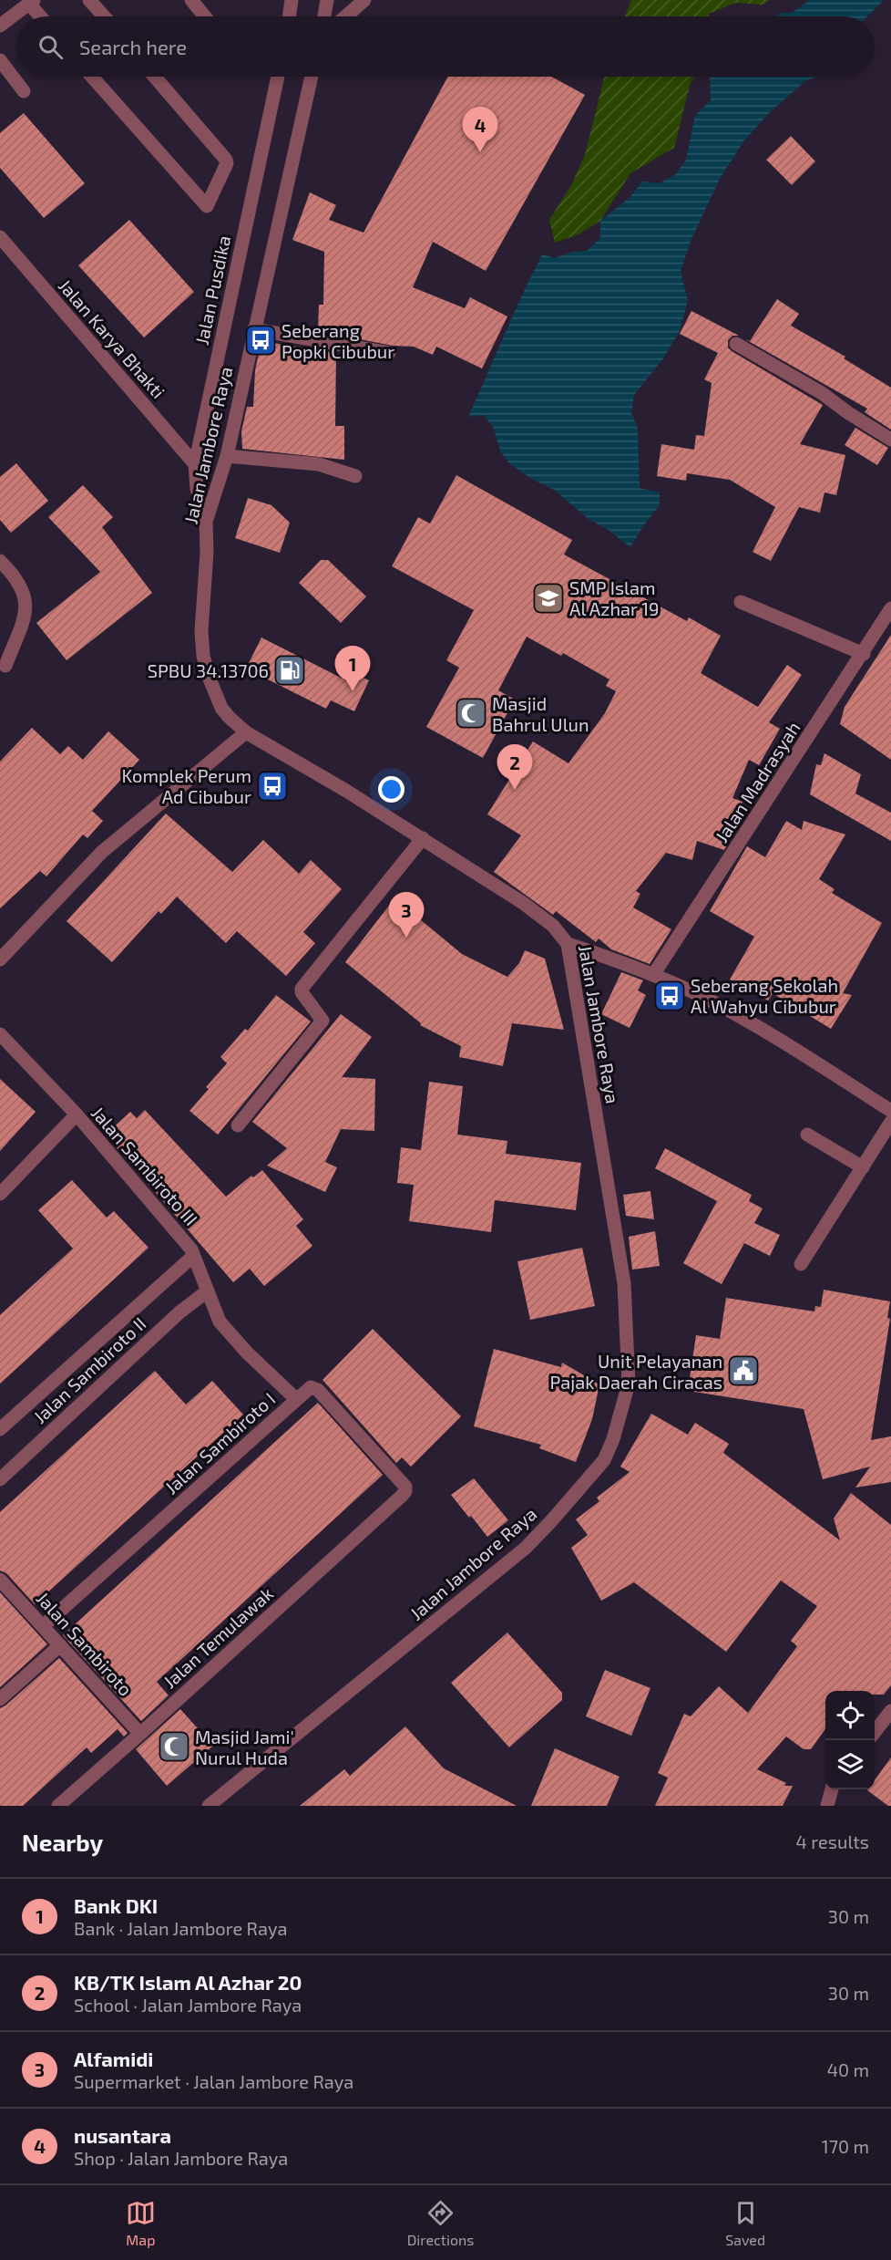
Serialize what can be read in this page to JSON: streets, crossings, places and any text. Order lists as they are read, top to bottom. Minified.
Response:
{"streets":{"street":["Jalan Pusdika","Jalan Karya Bhakti","Jalan Jambore Raya","Jalan Madrasyah","Jalan Sambiroto III","Jalan Sambiroto II","Jalan Sambiroto I","Jalan Temulawak","Jalan Sambiroto"]},"crossings":[["Jalan Pusdika","Jalan Karya Bhakti"],["Jalan Pusdika","Jalan Jambore Raya"],["Jalan Sambiroto I","Jalan Temulawak"],["Jalan Sambiroto I","Jalan Sambiroto"],["Jalan Temulawak","Jalan Sambiroto"]],"places":{"bus stop":["Seberang Popki Cibubur","Komplek Perum Ad Cibubur","Seberang Sekolah Al Wahyu Cibubur"],"school or university":["SMP Islam Al Azhar 19"],"fuel station":["SPBU 34.13706"],"mosque":["Masjid Bahrul Ulun","Masjid Jami' Nurul Huda"],"public building":["Unit Pelayanan Pajak Daerah Ciracas"]},"page":{"search":"Search here","pins":["4","1","2","3"],"heading":["Nearby","4 results"],"list":[{"mark":"1","name":"Bank DKI","note":"Bank · Jalan Jambore Raya","value":"30 m"},{"mark":"2","name":"KB/TK Islam Al Azhar 20","note":"School · Jalan Jambore Raya","value":"30 m"},{"mark":"3","name":"Alfamidi","note":"Supermarket · Jalan Jambore Raya","value":"40 m"},{"mark":"4","name":"nusantara","note":"Shop · Jalan Jambore Raya","value":"170 m"}],"nav":["Map","Directions","Saved"]}}
